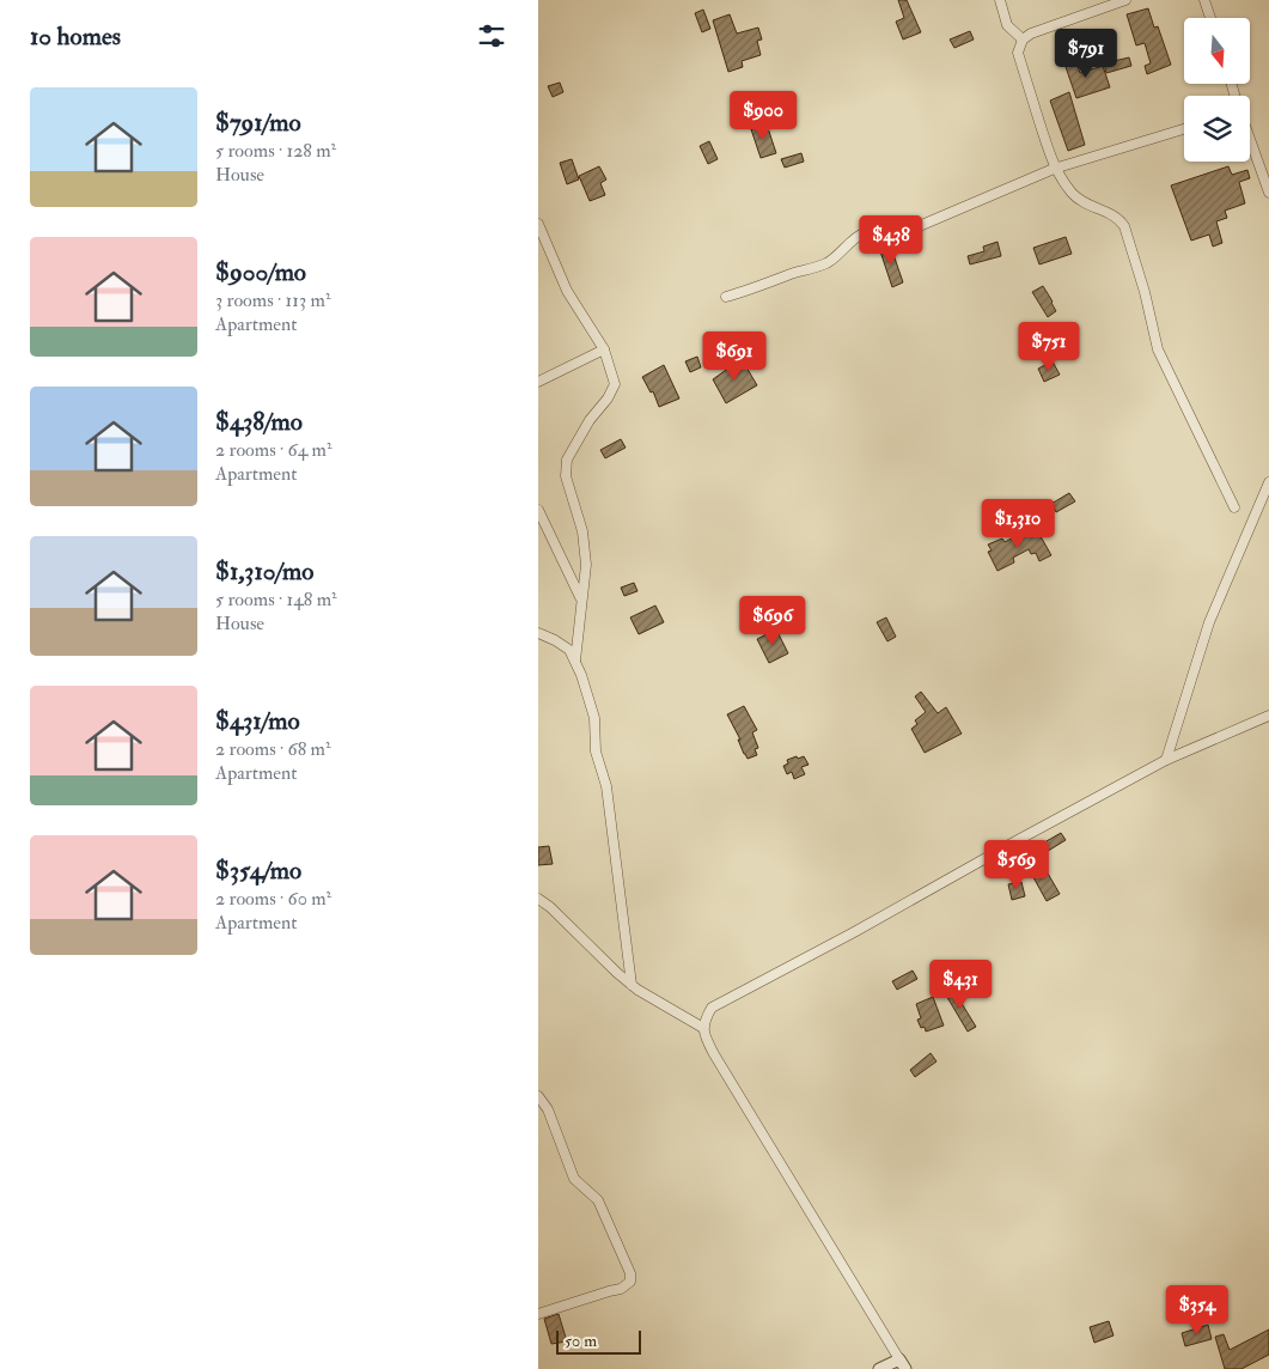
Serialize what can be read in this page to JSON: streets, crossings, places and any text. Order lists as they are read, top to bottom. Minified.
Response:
{"scale_bar":"50 m","north":"bottom","page":{"heading":"10 homes","price":["$791","$900","$438","$751","$691","$1,310","$696","$569","$431","$354"],"list":[{"name":"$791/mo","note":"5 rooms · 128 m² · House"},{"name":"$900/mo","note":"3 rooms · 113 m² · Apartment"},{"name":"$438/mo","note":"2 rooms · 64 m² · Apartment"},{"name":"$1,310/mo","note":"5 rooms · 148 m² · House"},{"name":"$431/mo","note":"2 rooms · 68 m² · Apartment"},{"name":"$354/mo","note":"2 rooms · 60 m² · Apartment"}],"scale":"50 m"}}
